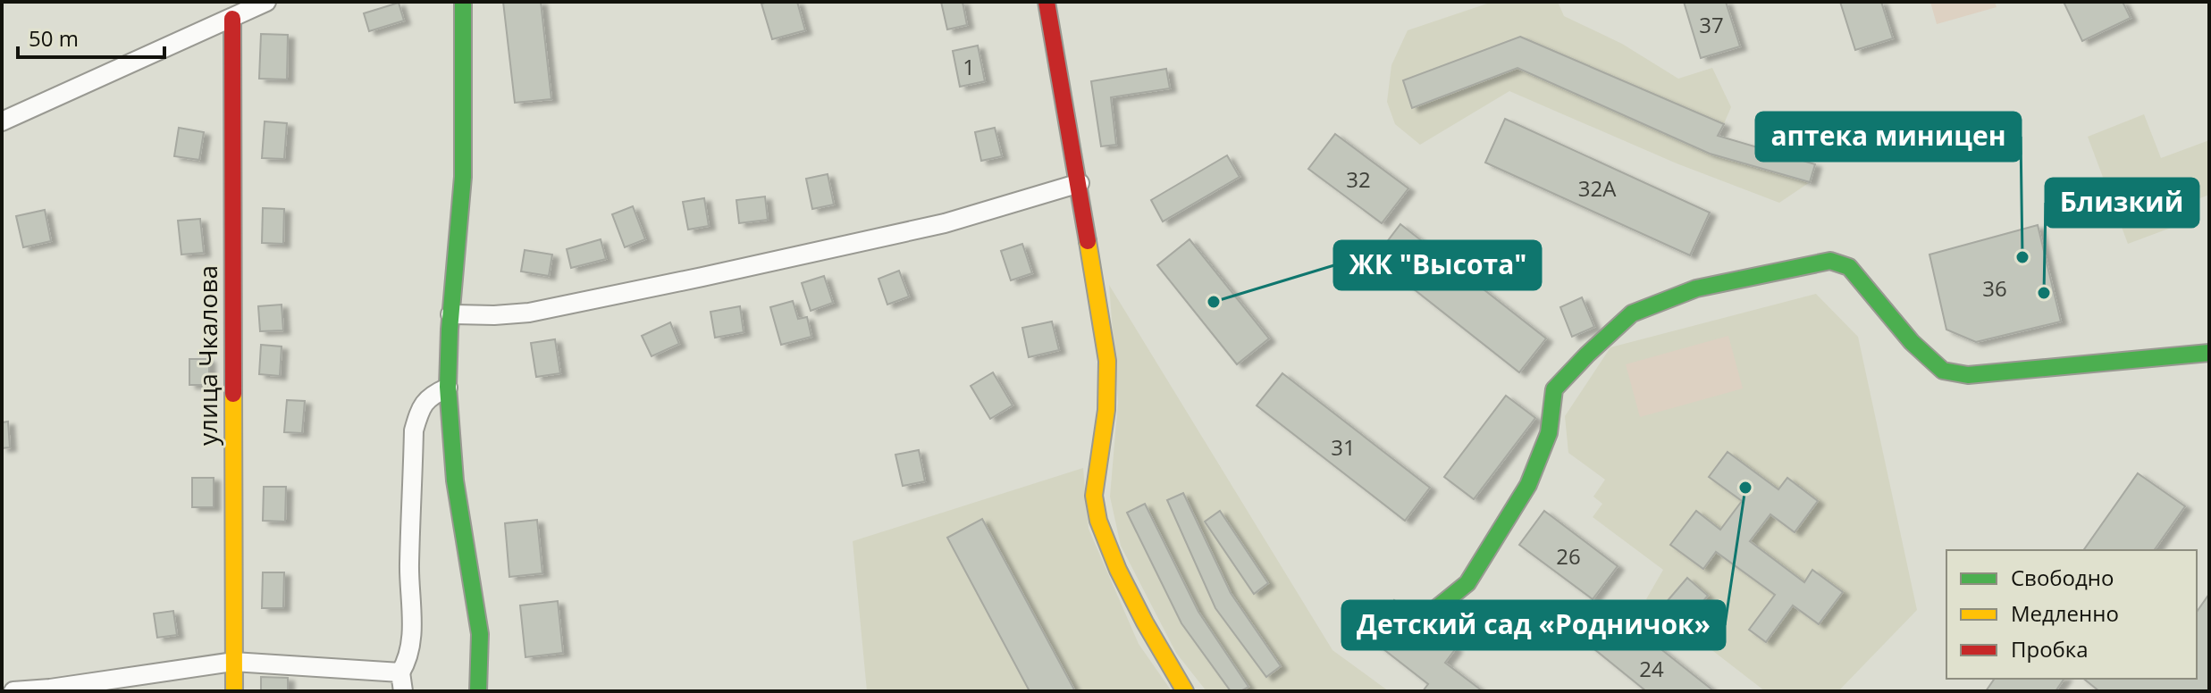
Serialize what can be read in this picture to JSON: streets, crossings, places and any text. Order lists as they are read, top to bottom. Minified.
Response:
{"streets":{"street":["улица Чкалова"]},"places":["аптека миницен","Близкий","ЖК \"Высота\"","Детский сад «Родничок»"],"house_numbers":["37","1","32","32А","36","31","26","24"],"legend":["Свободно","Медленно","Пробка"],"scale_bar":"50 m"}
